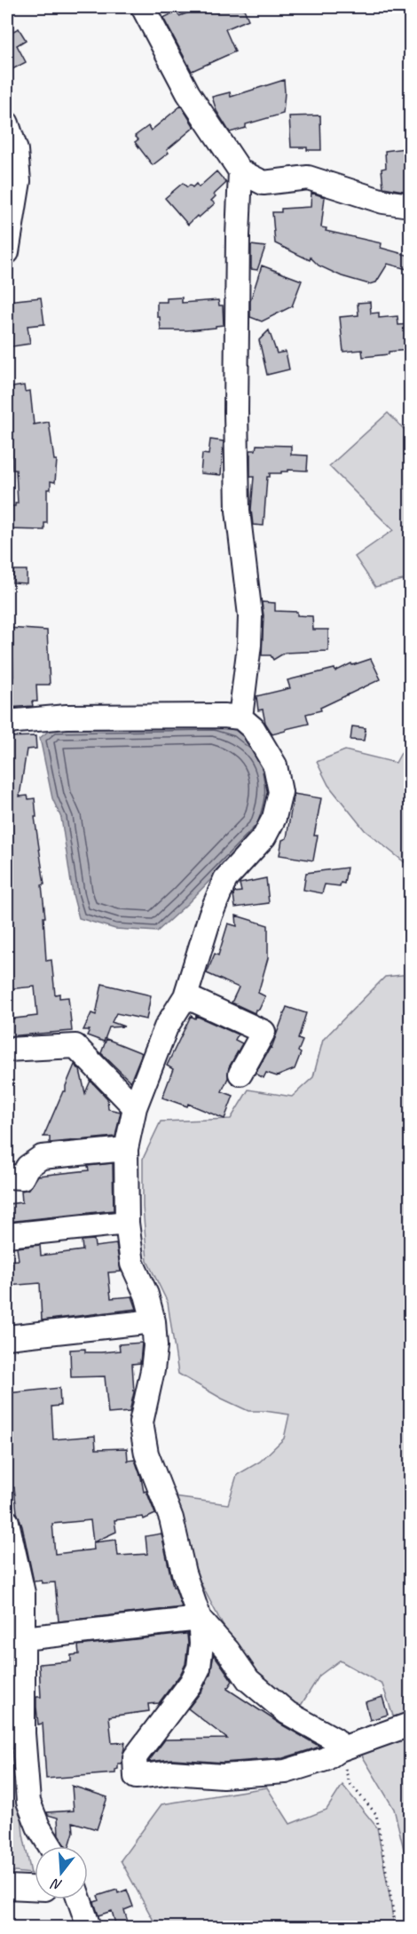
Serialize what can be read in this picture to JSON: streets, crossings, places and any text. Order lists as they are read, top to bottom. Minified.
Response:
{"north":"bottom"}
